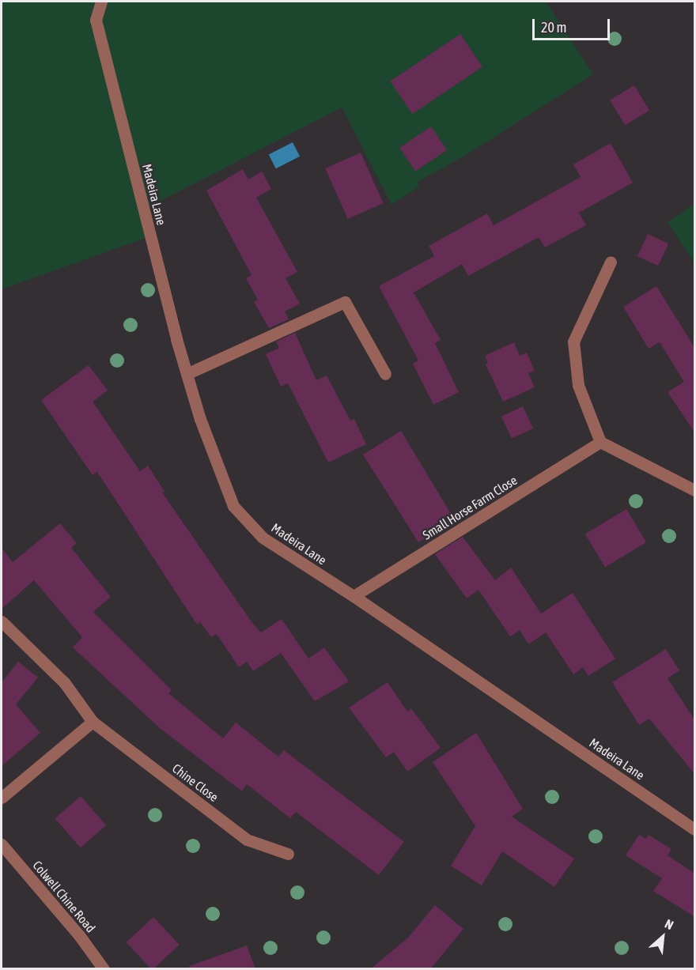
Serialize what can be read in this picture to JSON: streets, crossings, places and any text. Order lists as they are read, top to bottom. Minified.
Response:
{"streets":{"street":["Madeira Lane","Small Horse Farm Close","Chine Close","Colwell Chine Road"]},"crossings":[["Madeira Lane","Small Horse Farm Close"]],"scale_bar":"20 m","north":"top right"}
